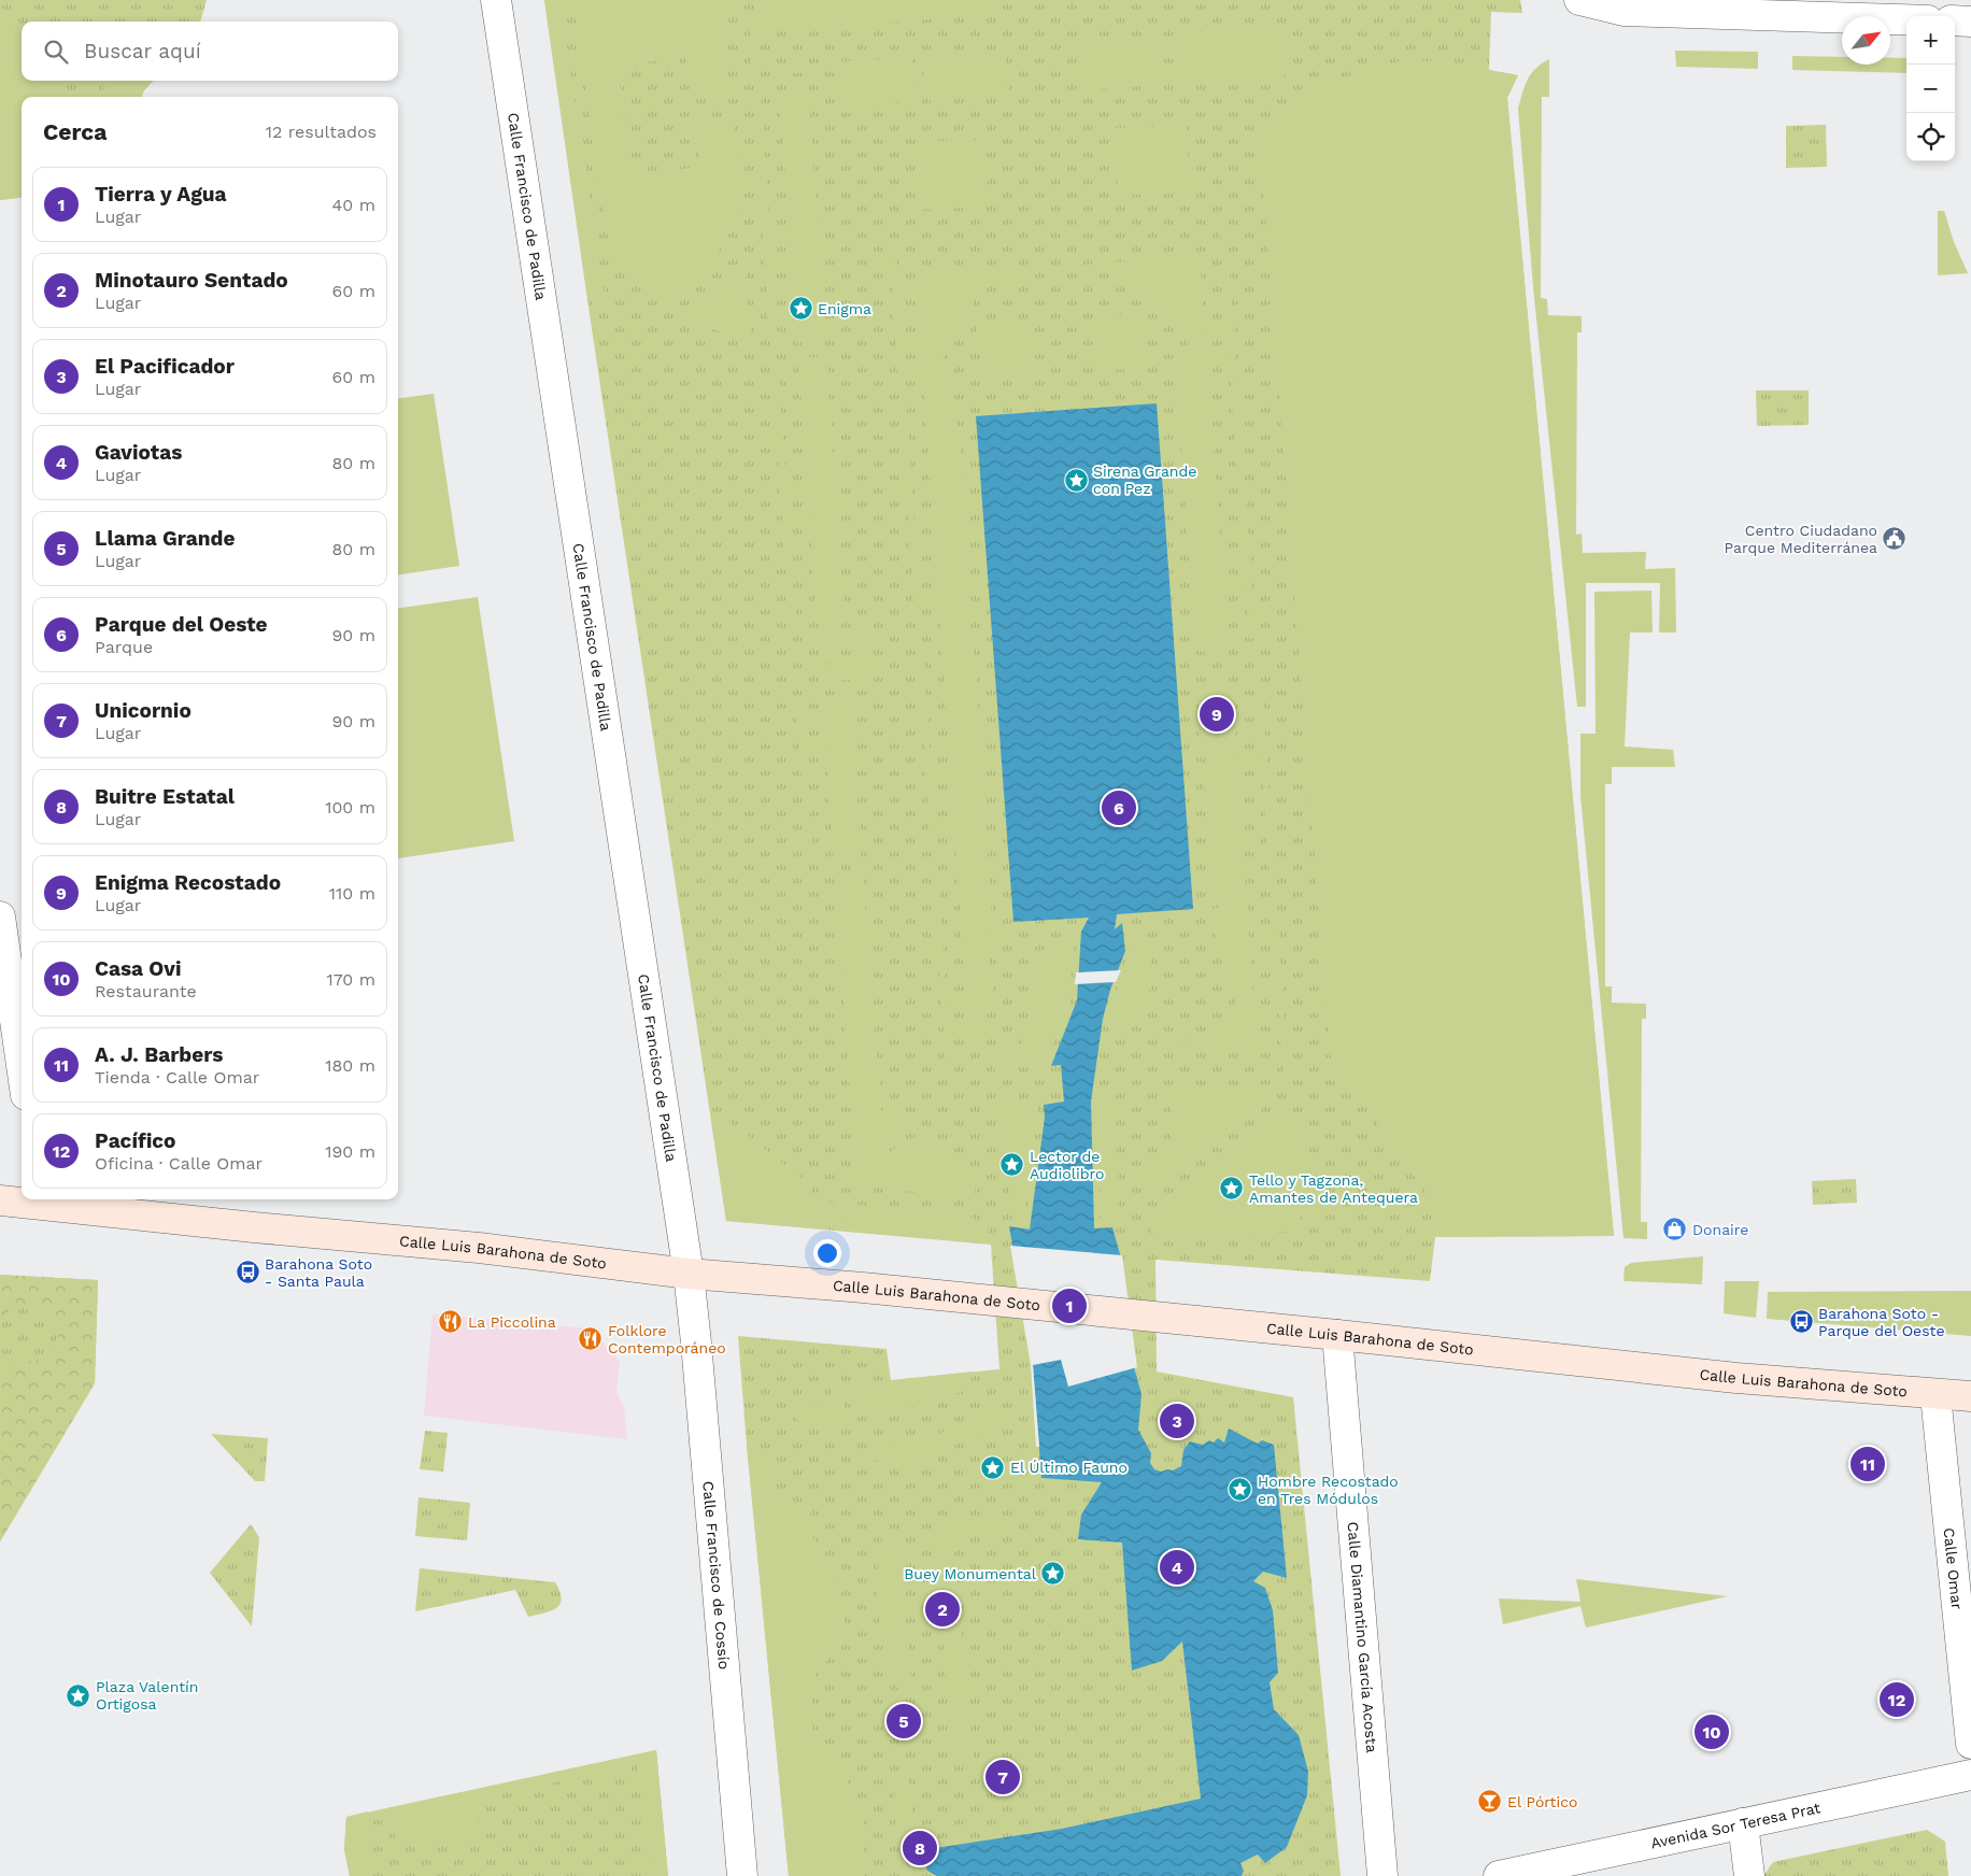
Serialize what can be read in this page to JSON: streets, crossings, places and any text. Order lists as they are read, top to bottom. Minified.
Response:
{"streets":{"main road":["Calle Luis Barahona de Soto"],"street":["Calle Francisco de Padilla","Calle Omar","Calle Francisco de Cossío","Calle Diamantino García Acosta","Avenida Sor Teresa Prat"]},"crossings":[["Calle Francisco de Padilla","Calle Luis Barahona de Soto"],["Calle Francisco de Padilla","Calle Francisco de Cossío"],["Calle Luis Barahona de Soto","Calle Omar"],["Calle Luis Barahona de Soto","Calle Francisco de Cossío"],["Calle Luis Barahona de Soto","Calle Diamantino García Acosta"]],"places":{"place":["Enigma","Sirena Grande con Pez","Lector de Audiolibro","Tello y Tagzona, Amantes de Antequera","El Último Fauno","Hombre Recostado en Tres Módulos","Buey Monumental","Plaza Valentín Ortigosa"],"public building":["Centro Ciudadano Parque Mediterránea"],"shop":["Donaire"],"bus stop":["Barahona Soto - Santa Paula","Barahona Soto - Parque del Oeste"],"restaurant":["La Piccolina","Folklore Contemporáneo"],"bar":["El Pórtico"]},"north":"top right","page":{"map_buttons":["+","−"],"search":"Buscar aquí","heading":["Cerca","12 resultados"],"list":[{"mark":"1","name":"Tierra y Agua","note":"Lugar","value":"40 m"},{"mark":"2","name":"Minotauro Sentado","note":"Lugar","value":"60 m"},{"mark":"3","name":"El Pacificador","note":"Lugar","value":"60 m"},{"mark":"4","name":"Gaviotas","note":"Lugar","value":"80 m"},{"mark":"5","name":"Llama Grande","note":"Lugar","value":"80 m"},{"mark":"6","name":"Parque del Oeste","note":"Parque","value":"90 m"},{"mark":"7","name":"Unicornio","note":"Lugar","value":"90 m"},{"mark":"8","name":"Buitre Estatal","note":"Lugar","value":"100 m"},{"mark":"9","name":"Enigma Recostado","note":"Lugar","value":"110 m"},{"mark":"10","name":"Casa Ovi","note":"Restaurante","value":"170 m"},{"mark":"11","name":"A. J. Barbers","note":"Tienda · Calle Omar","value":"180 m"},{"mark":"12","name":"Pacífico","note":"Oficina · Calle Omar","value":"190 m"}],"pins":["9","6","1","3","11","4","2","12","5","10","7","8"]}}
